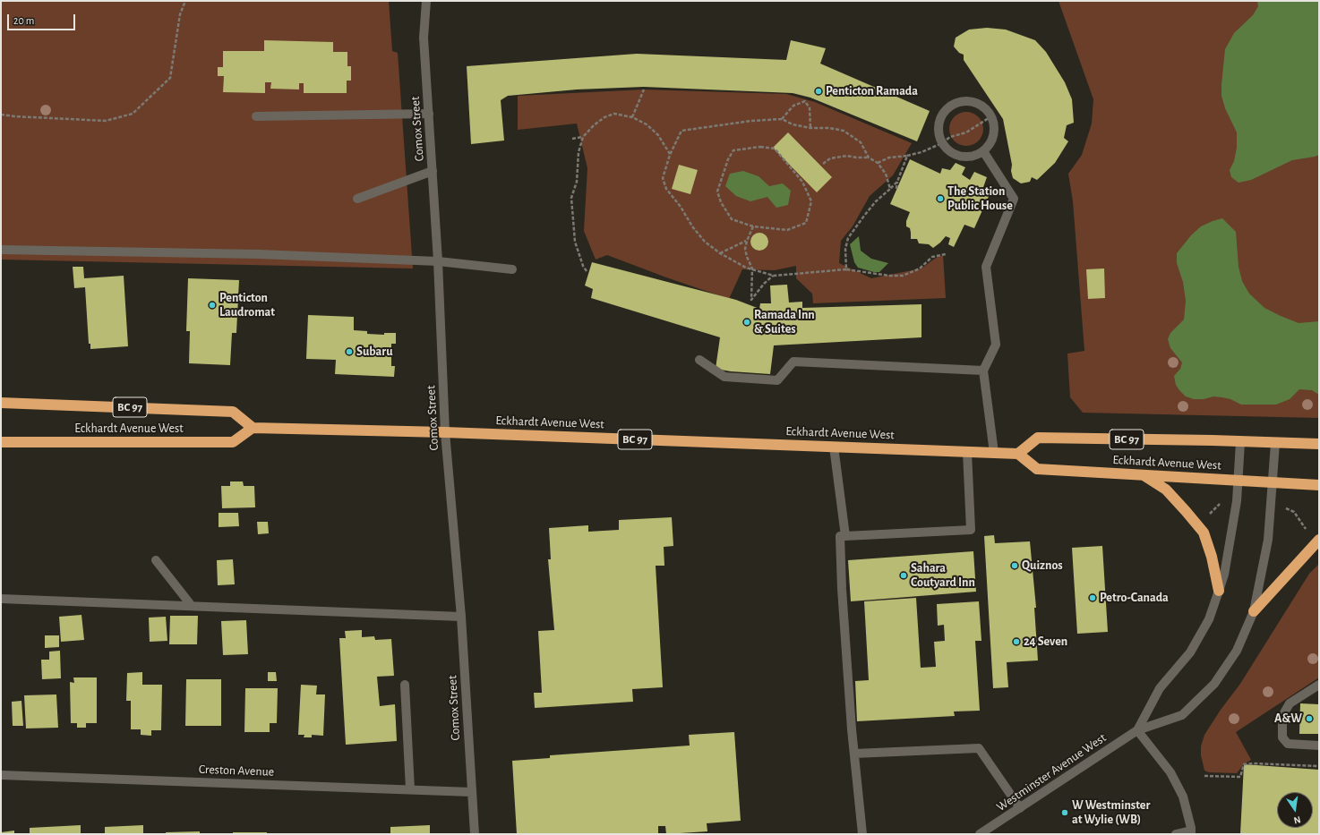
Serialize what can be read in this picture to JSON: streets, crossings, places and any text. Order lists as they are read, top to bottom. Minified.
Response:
{"streets":{"highway":["BC 97","Eckhardt Avenue West"],"street":["Comox Street","Creston Avenue","Westminster Avenue West"]},"crossings":[["Comox Street","Eckhardt Avenue West"],["Comox Street","Creston Avenue"],["Eckhardt Avenue West","Westminster Avenue West"]],"places":["Penticton Ramada","The Station Public House","Penticton Laudromat","Ramada Inn & Suites","Subaru","Quiznos","Sahara Coutyard Inn","Petro-Canada","24 Seven","A&W","W Westminster at Wylie (WB)"],"scale_bar":"20 m","north":"bottom"}
